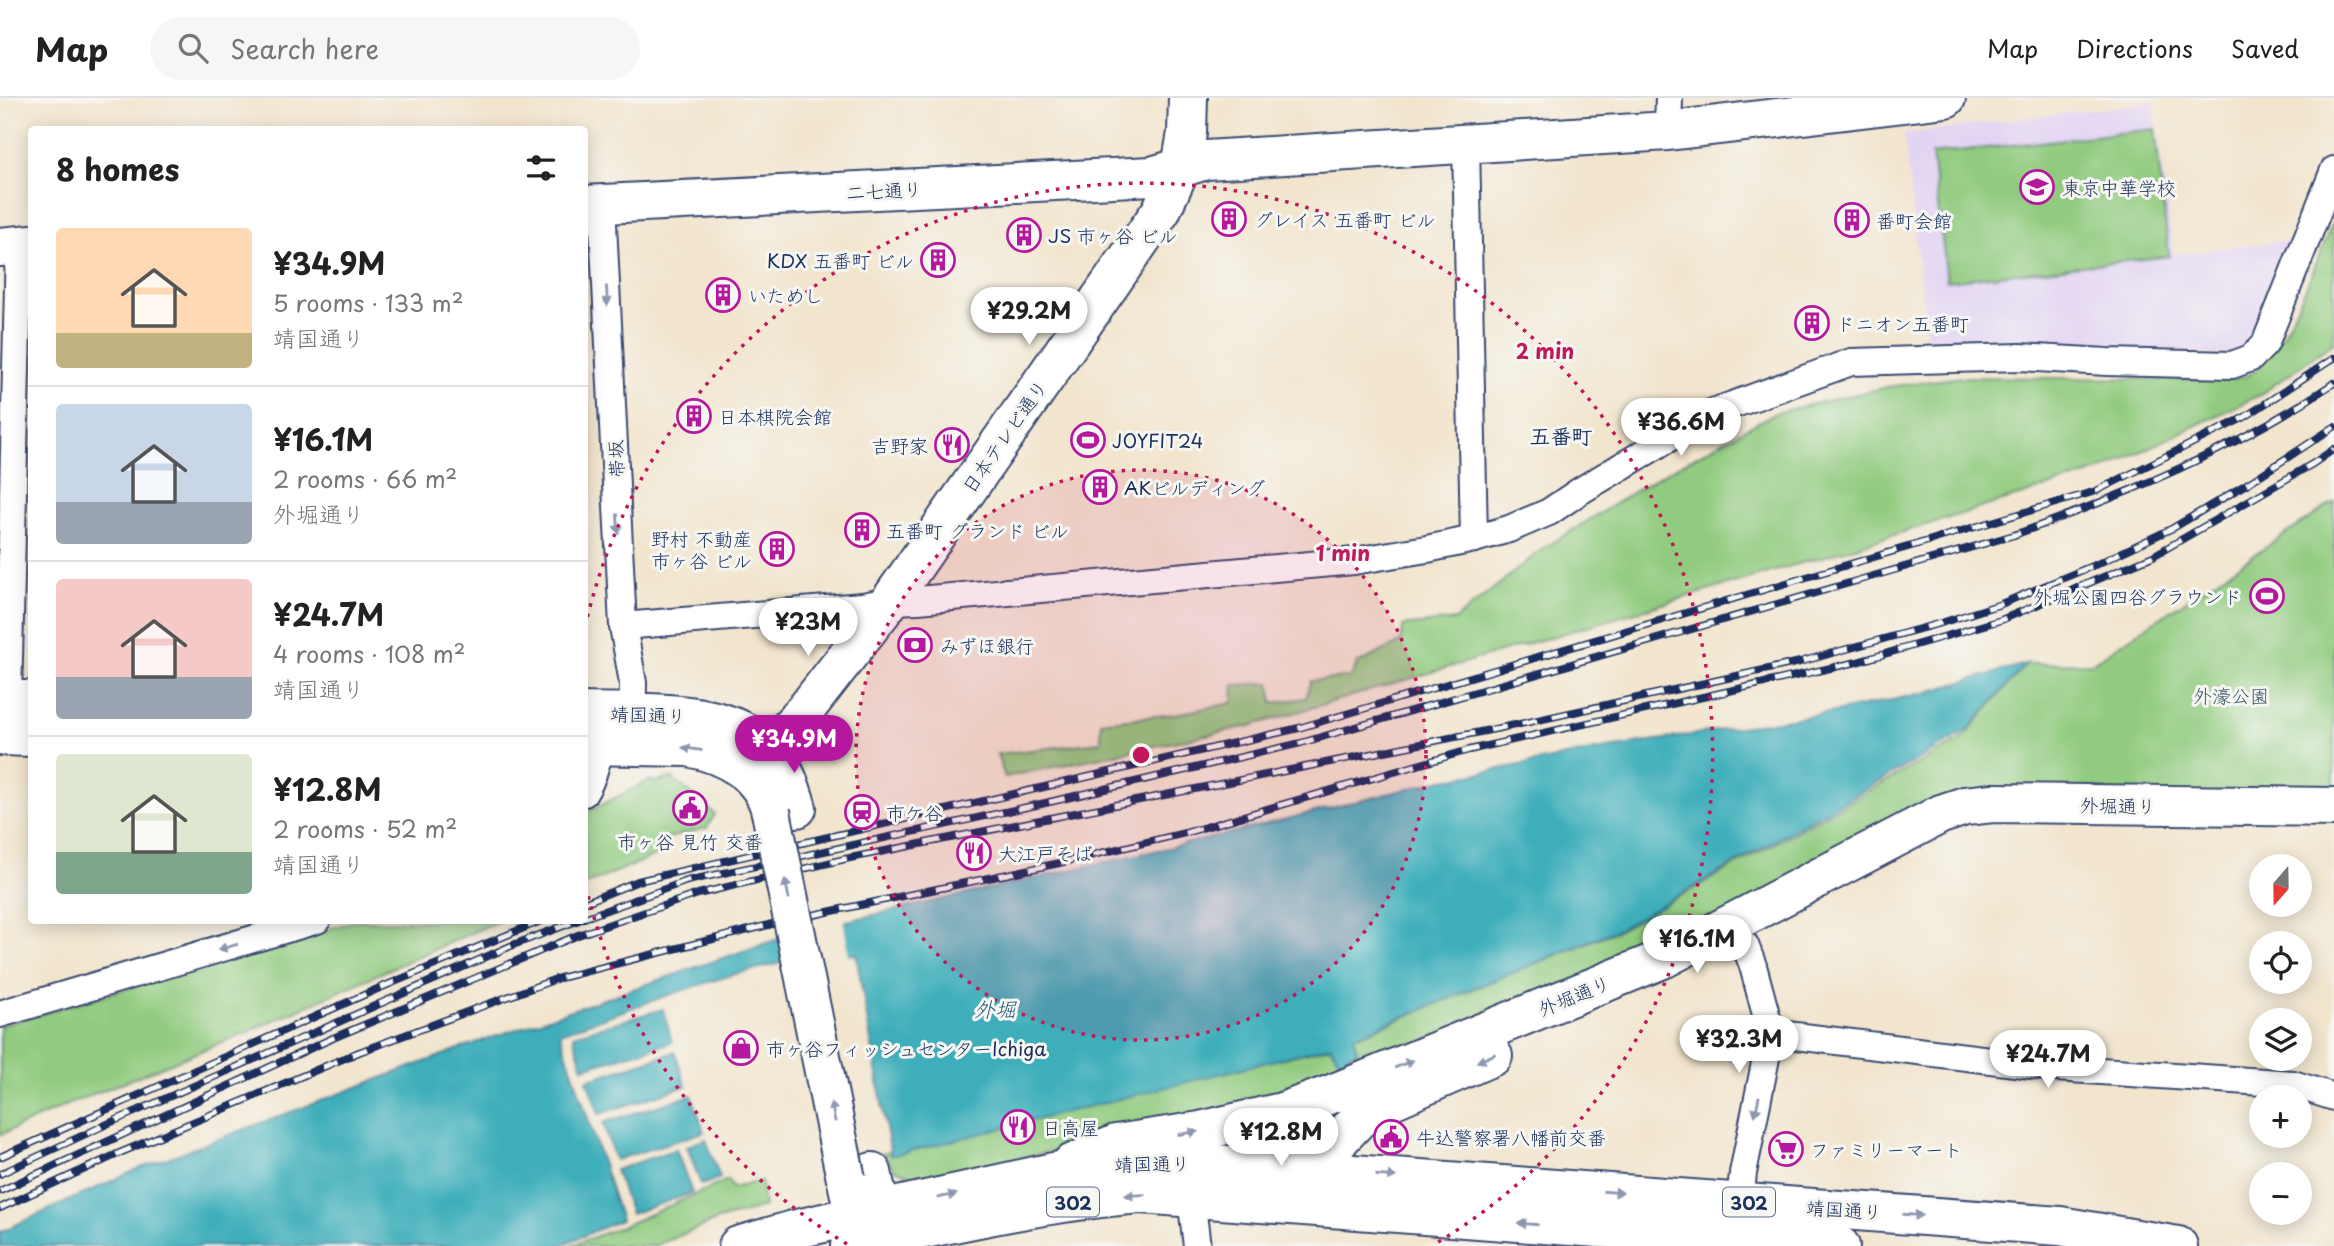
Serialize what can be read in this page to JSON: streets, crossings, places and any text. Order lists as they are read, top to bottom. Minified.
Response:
{"streets":{"main road":["二七通り","日本テレビ通り","靖国通り","外堀通り","302"],"street":["帯坂"]},"crossings":[["二七通り","日本テレビ通り"],["二七通り","帯坂"],["日本テレビ通り","靖国通り"],["帯坂","靖国通り"],["靖国通り","外堀通り"]],"one_way":["帯坂"],"districts":["五番町"],"water":["外堀"],"parks":["外濠公園"],"places":{"school or university":["東京中華学校"],"building":["グレイス 五番町 ビル","番町会館","JS 市ヶ谷 ビル","KDX 五番町 ビル","いためし","ドニオン五番町","日本棋院会館","AKビルディング","五番町 グランド ビル","野村 不動産 市ヶ谷 ビル"],"sports":["JOYFIT24","外堀公園四谷グラウンド"],"restaurant":["吉野家","大江戸そば","日高屋"],"bank":["みずほ銀行"],"public building":["市ヶ谷 見竹 交番","牛込警察署八幡前交番"],"station":["市ケ谷"],"shop":["市ヶ谷フィッシュセンターIchiga"],"supermarket":["ファミリーマート"]},"north":"bottom","page":{"header":"Map","search":"Search here","nav":["Map","Directions","Saved"],"heading":"8 homes","list":[{"name":"¥34.9M","note":"5 rooms · 133 m² · 靖国通り"},{"name":"¥16.1M","note":"2 rooms · 66 m² · 外堀通り"},{"name":"¥24.7M","note":"4 rooms · 108 m² · 靖国通り"},{"name":"¥12.8M","note":"2 rooms · 52 m² · 靖国通り"}],"price":["¥29.2M","¥36.6M","¥23M","¥34.9M","¥16.1M","¥32.3M","¥24.7M","¥12.8M"],"map_buttons":["+","−"]},"rings":["2 min","1 min"]}
